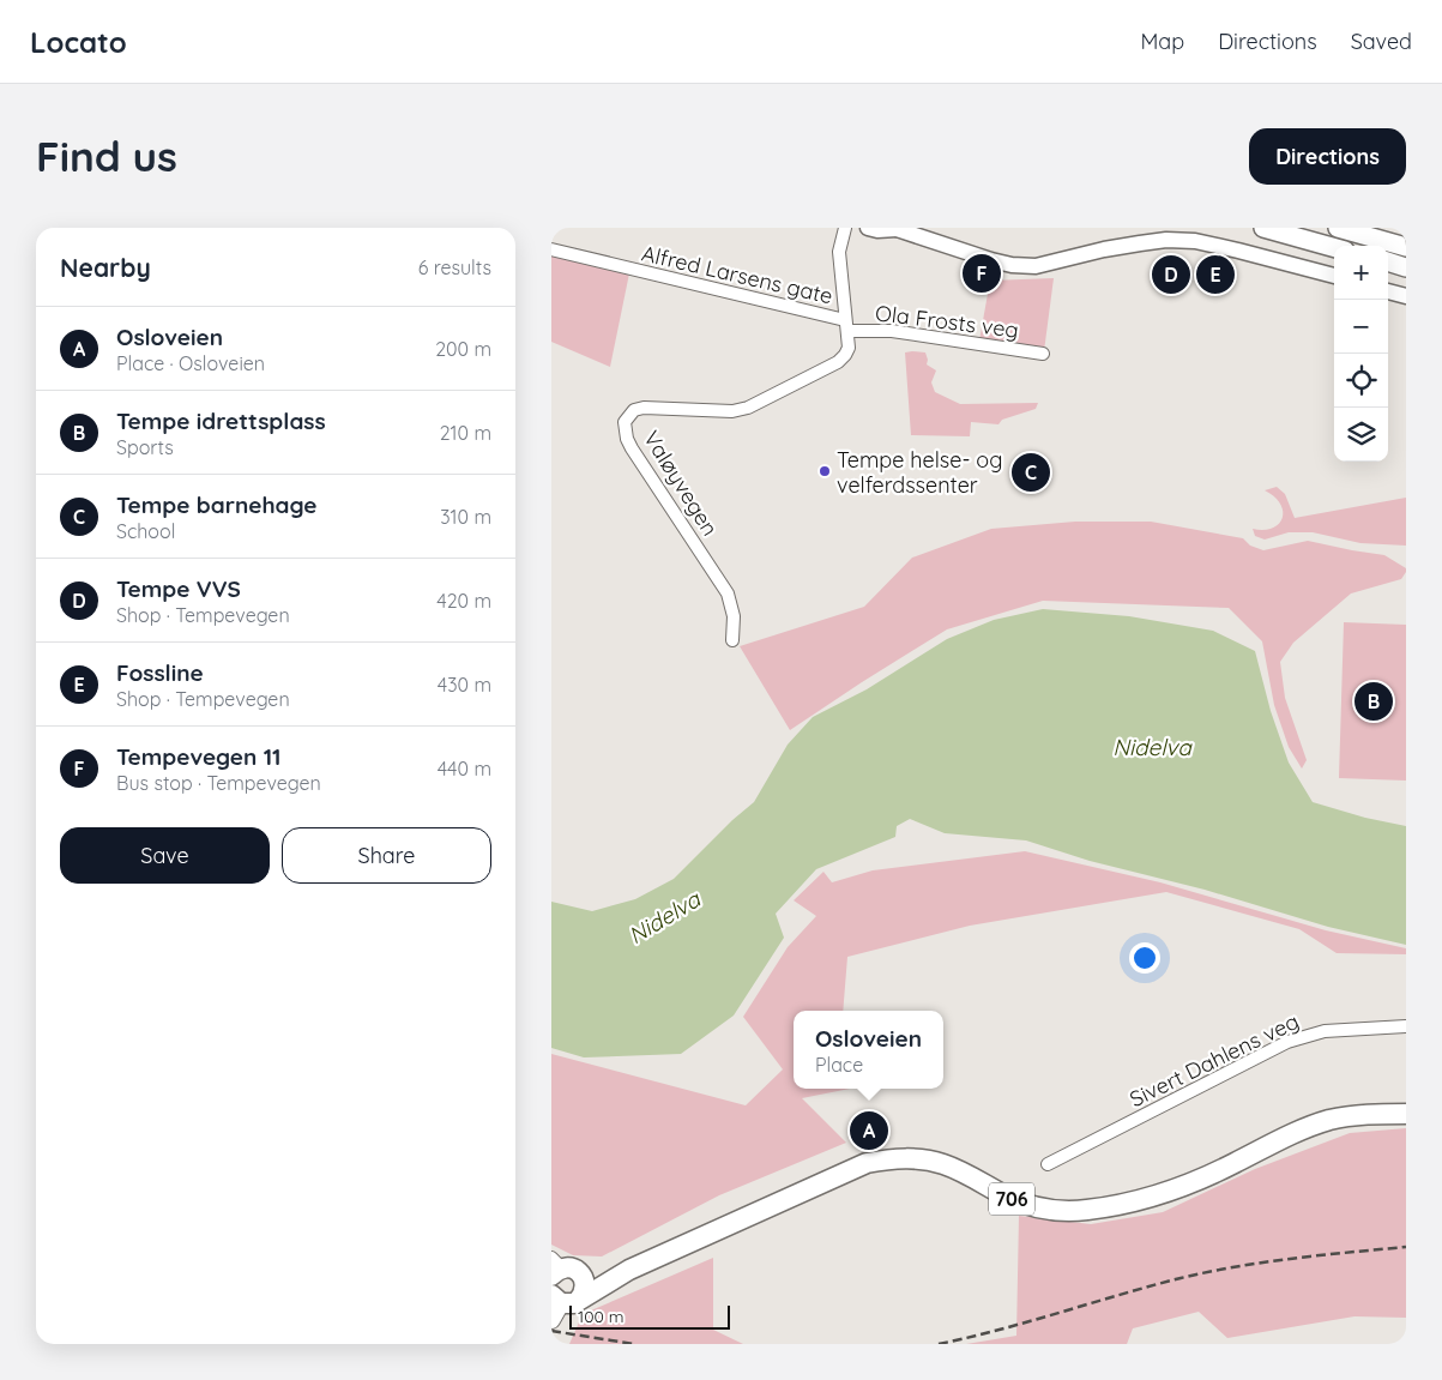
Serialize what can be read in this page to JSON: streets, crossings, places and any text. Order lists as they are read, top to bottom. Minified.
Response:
{"streets":{"highway":["706"],"street":["Alfred Larsens gate","Ola Frosts veg","Valøyvegen","Sivert Dahlens veg"]},"crossings":[["Alfred Larsens gate","Ola Frosts veg"],["Alfred Larsens gate","Valøyvegen"],["Ola Frosts veg","Valøyvegen"]],"water":["Nidelva"],"places":["Tempe helse- og velferdssenter"],"scale_bar":"100 m","page":{"header":"Locato","nav":["Map","Directions","Saved"],"buttons":["Directions",["Save","Share"]],"title":"Find us","heading":["Nearby","6 results"],"map_buttons":["+","−"],"pins":["F","D","E","C","B","A"],"list":[{"mark":"A","name":"Osloveien","note":"Place · Osloveien","value":"200 m"},{"mark":"B","name":"Tempe idrettsplass","note":"Sports","value":"210 m"},{"mark":"C","name":"Tempe barnehage","note":"School","value":"310 m"},{"mark":"D","name":"Tempe VVS","note":"Shop · Tempevegen","value":"420 m"},{"mark":"E","name":"Fossline","note":"Shop · Tempevegen","value":"430 m"},{"mark":"F","name":"Tempevegen 11","note":"Bus stop · Tempevegen","value":"440 m"}],"popup":["Osloveien","Place"],"scale":"100 m"}}
